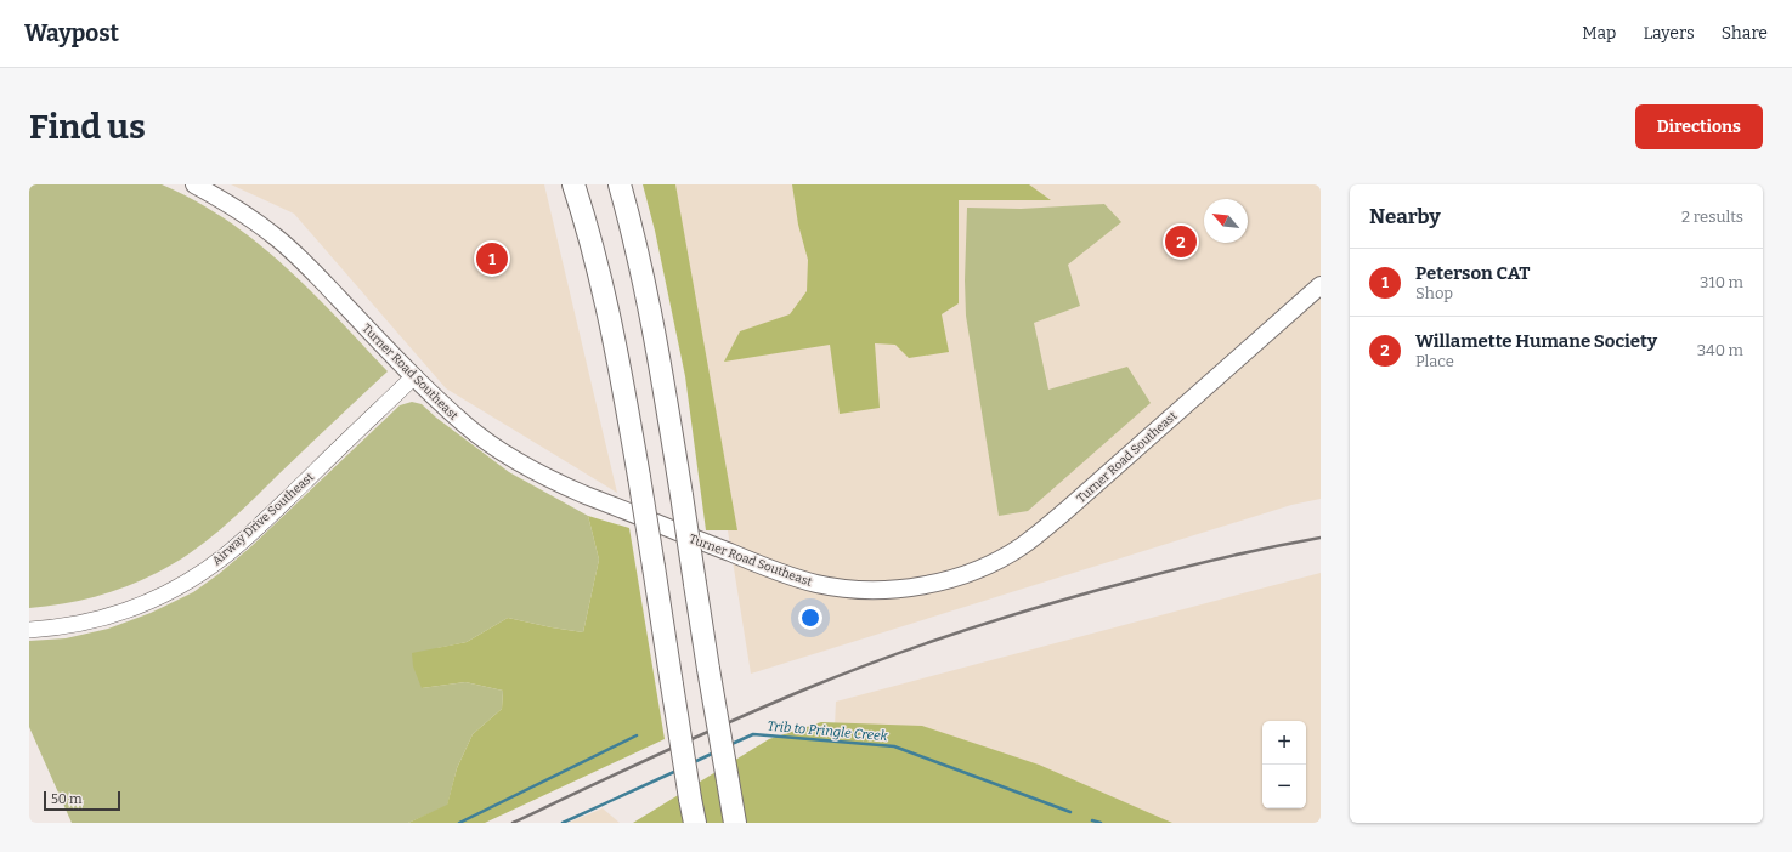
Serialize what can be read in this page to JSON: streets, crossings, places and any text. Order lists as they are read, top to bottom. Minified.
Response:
{"streets":{"main road":["Turner Road Southeast"],"street":["Airway Drive Southeast"]},"crossings":[["Turner Road Southeast","Airway Drive Southeast"]],"water":["Trib to Pringle Creek"],"scale_bar":"50 m","north":"top left","page":{"header":"Waypost","nav":["Map","Layers","Share"],"buttons":"Directions","title":"Find us","heading":["Nearby","2 results"],"pins":["2","1"],"list":[{"mark":"1","name":"Peterson CAT","note":"Shop","value":"310 m"},{"mark":"2","name":"Willamette Humane Society","note":"Place","value":"340 m"}],"map_buttons":["+","−"],"scale":"50 m"}}
